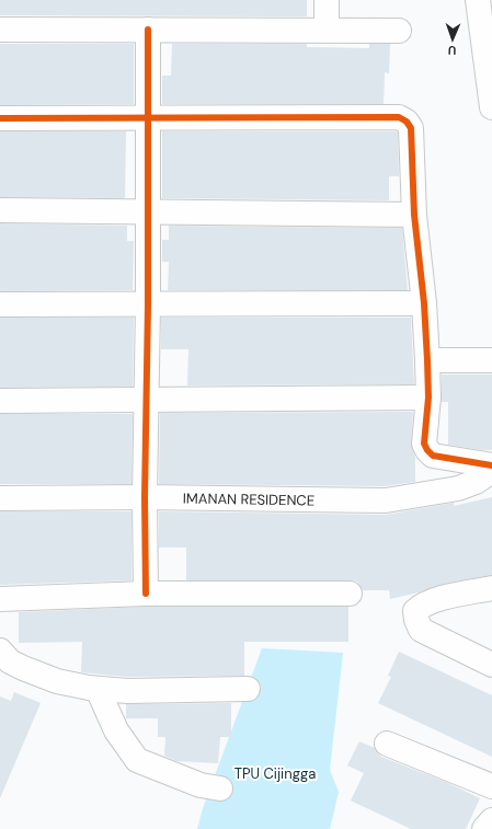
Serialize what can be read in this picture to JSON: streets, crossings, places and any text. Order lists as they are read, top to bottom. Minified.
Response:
{"streets":{"street":["IMANAN RESIDENCE"]},"parks":["TPU Cijingga"],"north":"bottom"}
